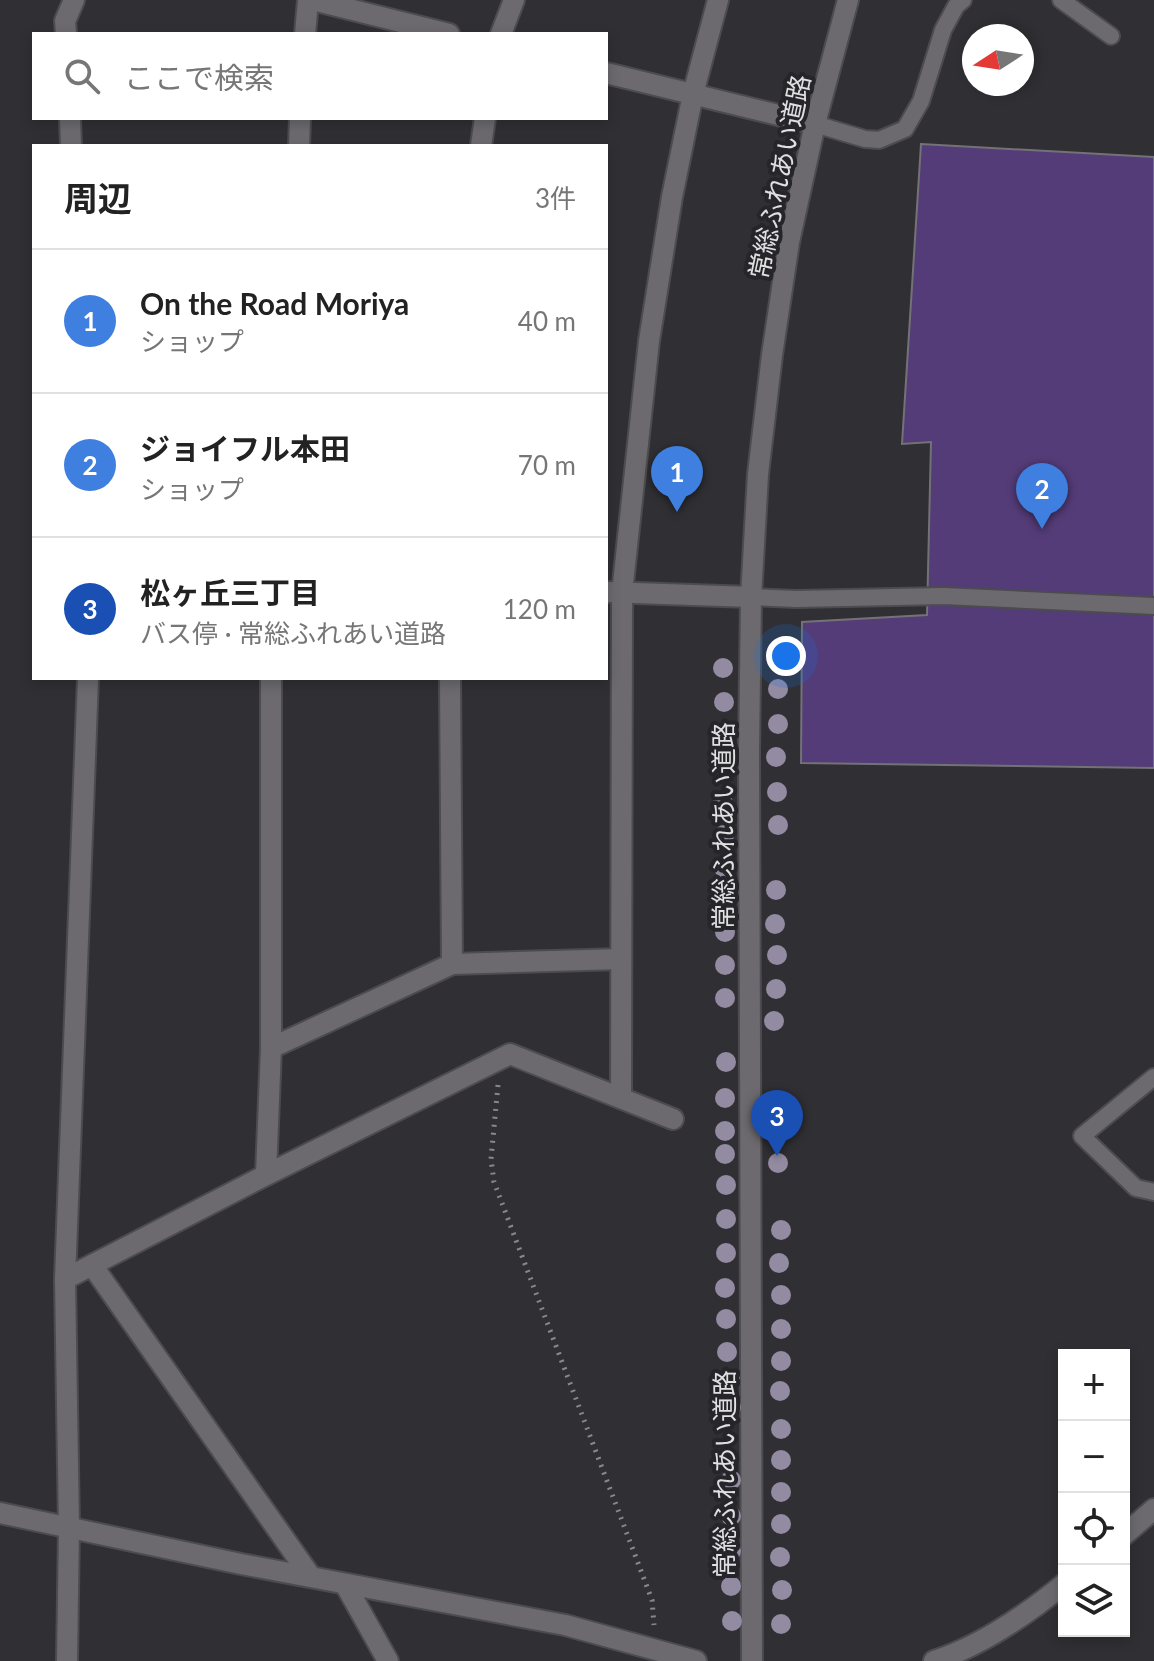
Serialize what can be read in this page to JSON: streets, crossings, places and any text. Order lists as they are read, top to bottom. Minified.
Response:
{"streets":{"street":["常総ふれあい道路"]},"north":"left","page":{"search":"ここで検索","heading":["周辺","3件"],"list":[{"mark":"1","name":"On the Road Moriya","note":"ショップ","value":"40 m"},{"mark":"2","name":"ジョイフル本田","note":"ショップ","value":"70 m"},{"mark":"3","name":"松ヶ丘三丁目","note":"バス停 · 常総ふれあい道路","value":"120 m"}],"pins":["1","2","3"],"map_buttons":["+","−"]}}
